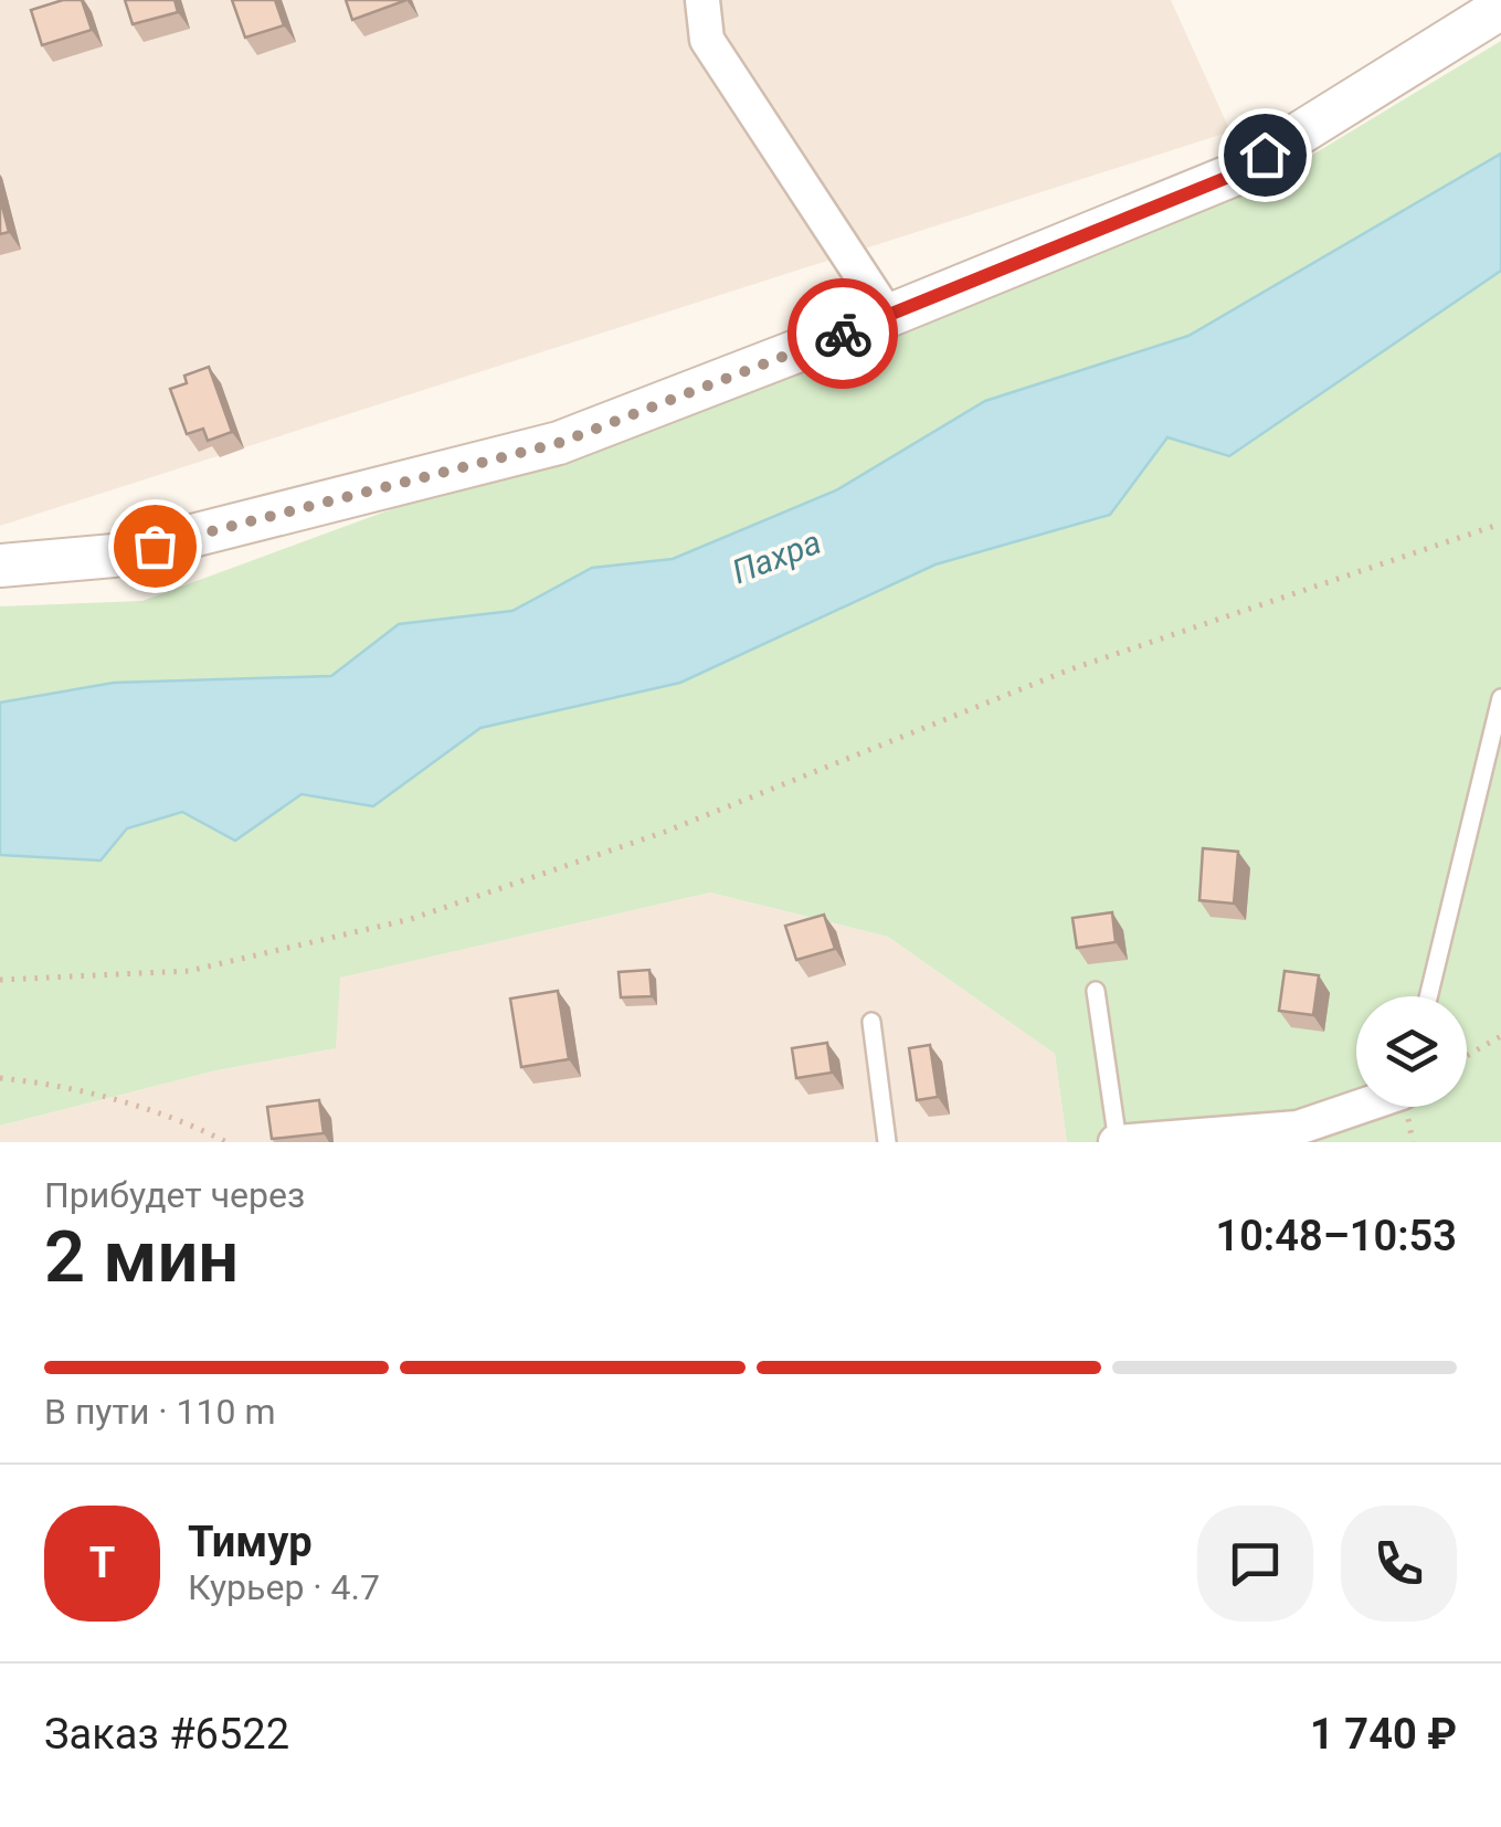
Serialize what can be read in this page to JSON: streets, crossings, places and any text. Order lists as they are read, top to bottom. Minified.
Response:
{"water":["Пахра"],"page":{"heading":["2 мин","Прибудет через","10:48–10:53"],"panel":["Тимур","Курьер · 4.7","Заказ #6522","1 740 ₽"],"bar":"В пути · 110 m","round":"Т"}}
